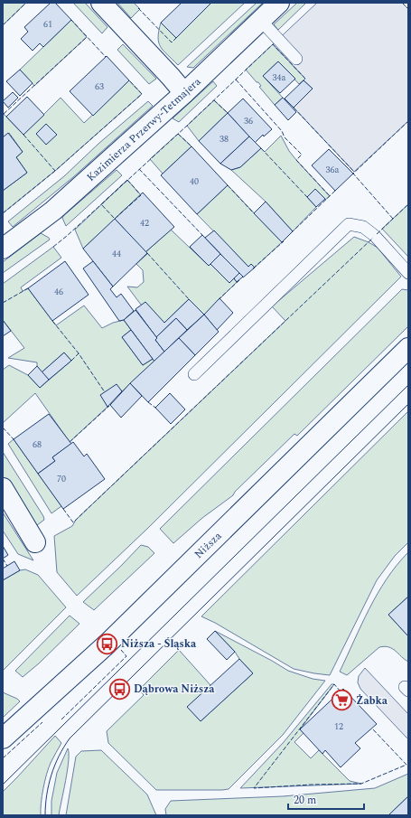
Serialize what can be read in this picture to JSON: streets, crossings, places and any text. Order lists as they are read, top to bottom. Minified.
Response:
{"streets":{"street":["Kazimierza Przerwy-Tetmajera","Niższa"]},"places":{"bus stop":["Niższa - Śląska","Dąbrowa Niższa"],"supermarket":["Żabka"]},"house_numbers":["61","34a","63","36","38","36a","40","42","44","46","68","70","12"],"scale_bar":"20 m"}
